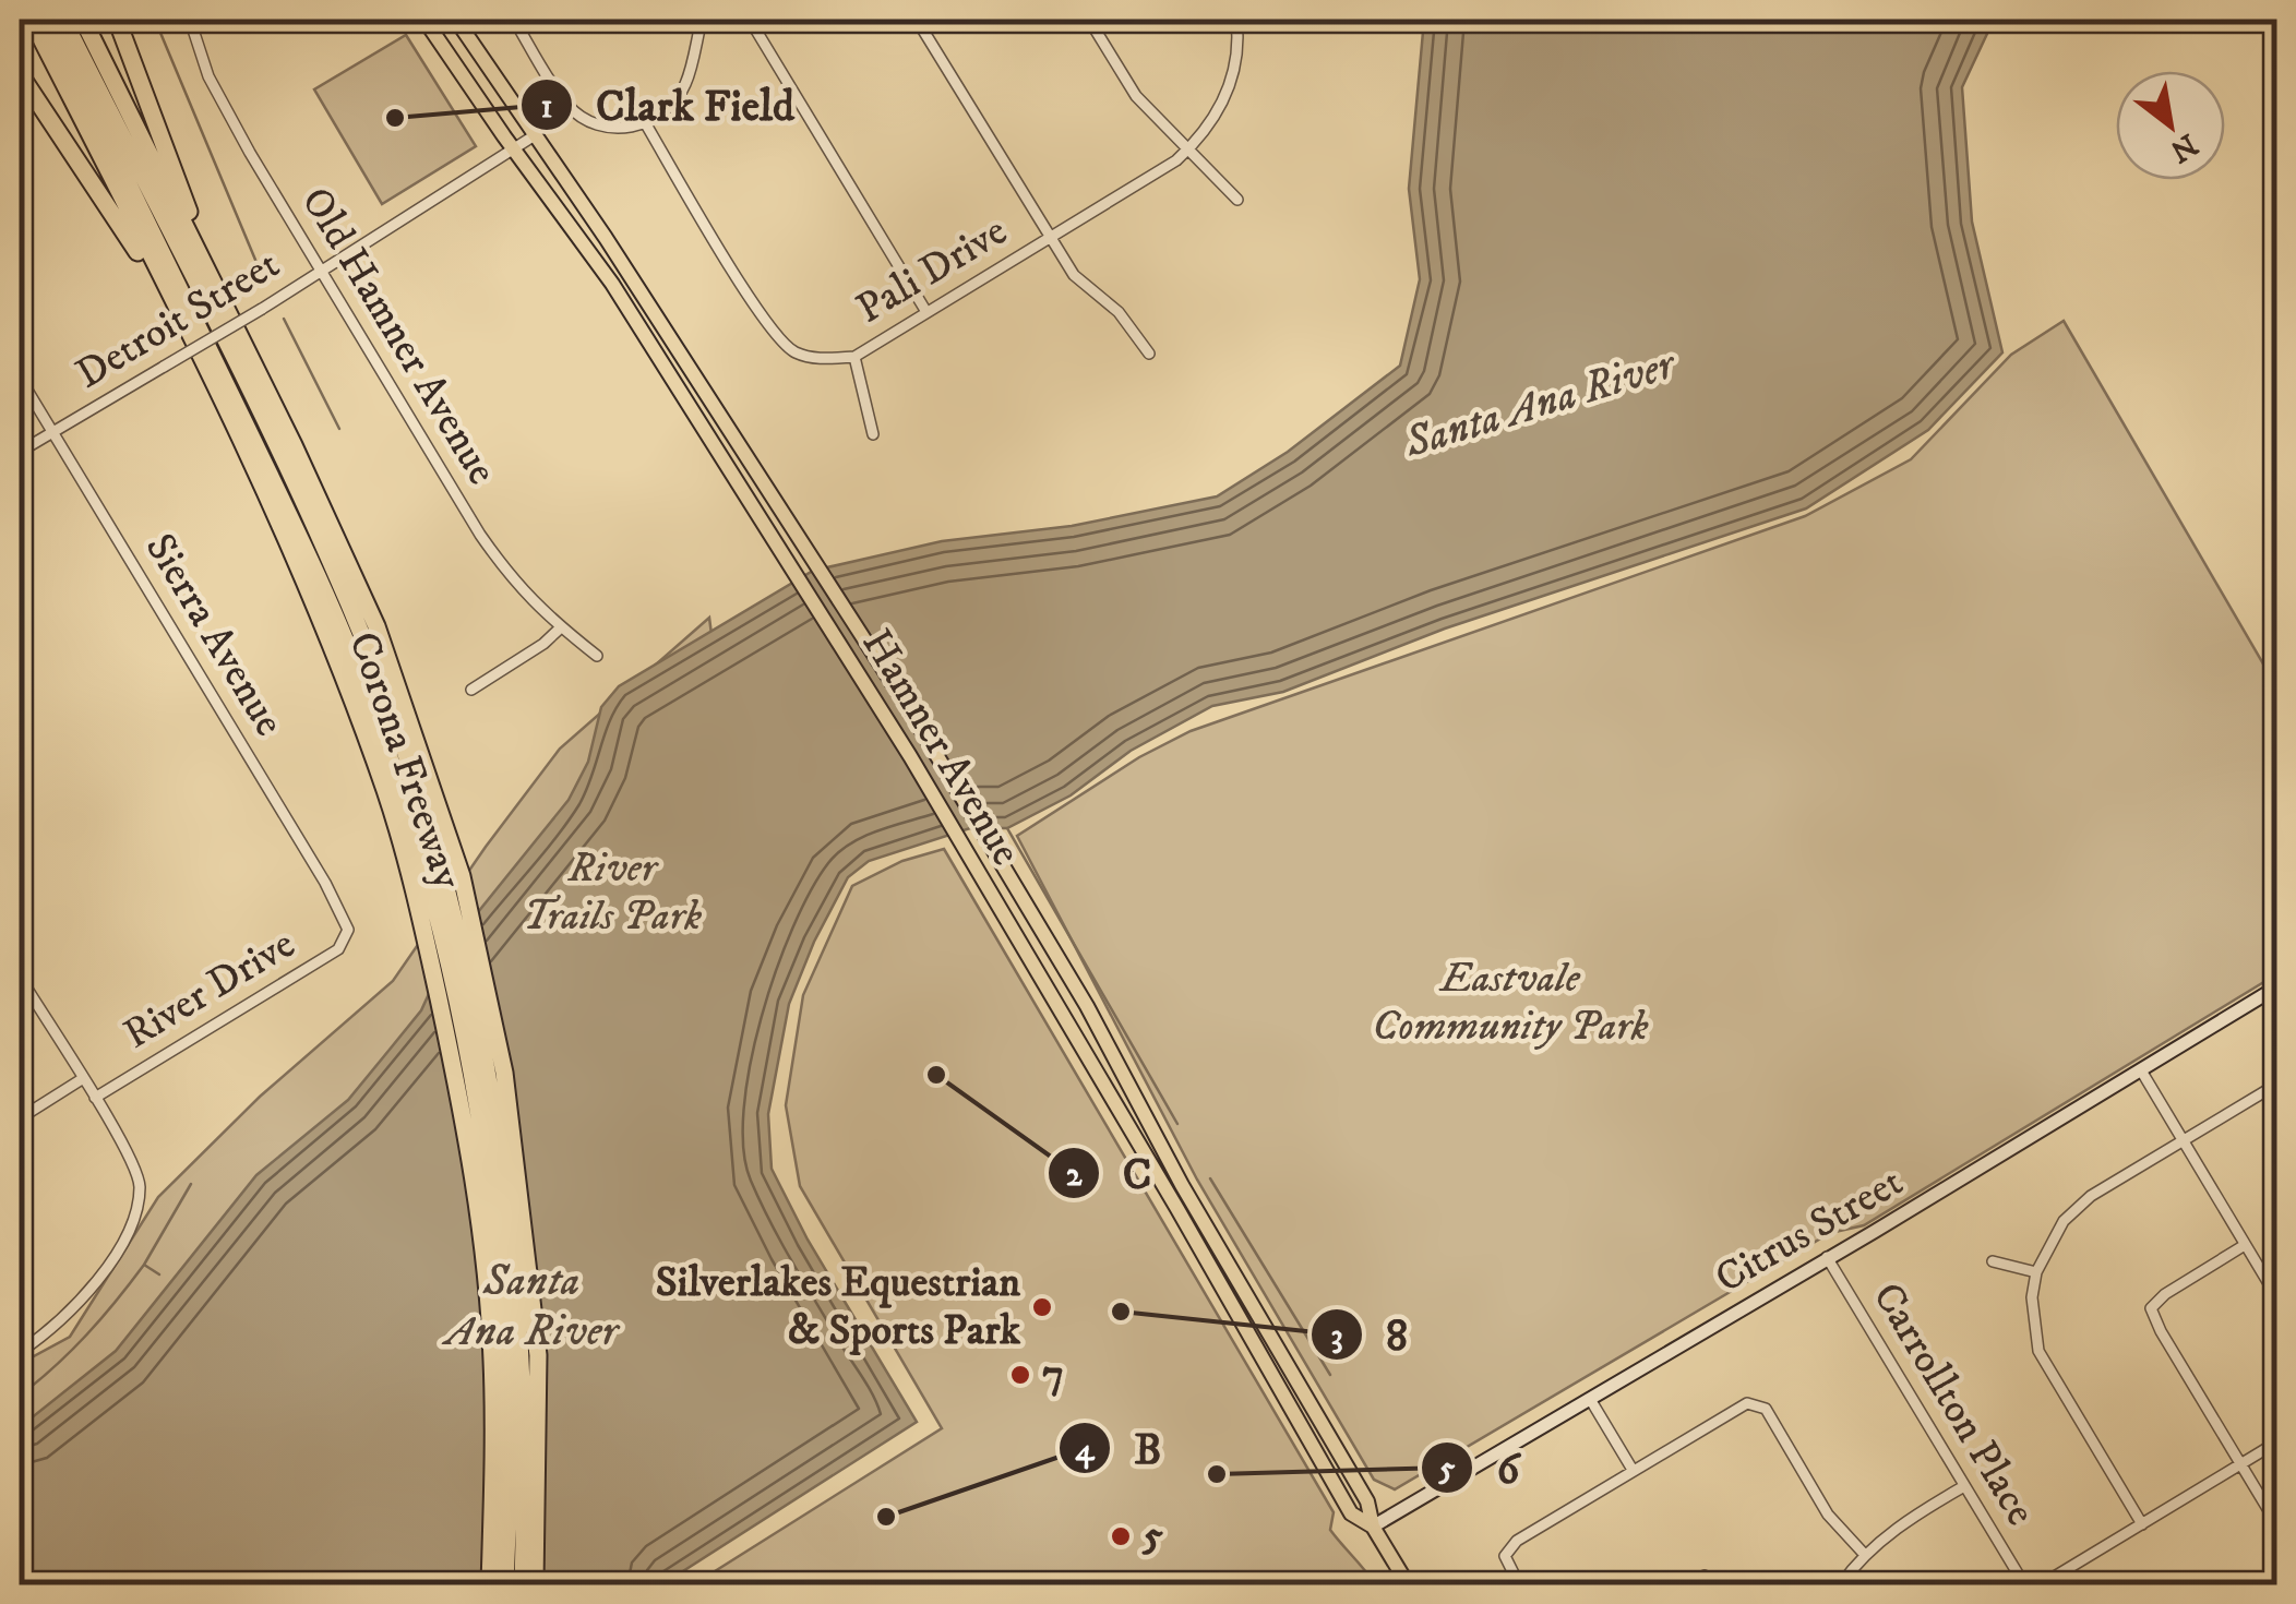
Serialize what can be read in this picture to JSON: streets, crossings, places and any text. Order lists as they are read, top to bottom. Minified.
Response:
{"streets":{"highway":["Corona Freeway"],"main road":["Hamner Avenue"],"street":["Pali Drive","Detroit Street","Old Hamner Avenue","Sierra Avenue","River Drive","Citrus Street","Carrollton Place"]},"crossings":[["Detroit Street","Old Hamner Avenue"],["Detroit Street","Sierra Avenue"],["Detroit Street","Hamner Avenue"],["Sierra Avenue","River Drive"],["Hamner Avenue","Citrus Street"],["Citrus Street","Carrollton Place"]],"water":["Santa Ana River"],"parks":["River Trails Park","Eastvale Community Park"],"places":["Clark Field","C","Silverlakes Equestrian & Sports Park","8","7","6","B","5"],"north":"bottom right"}
